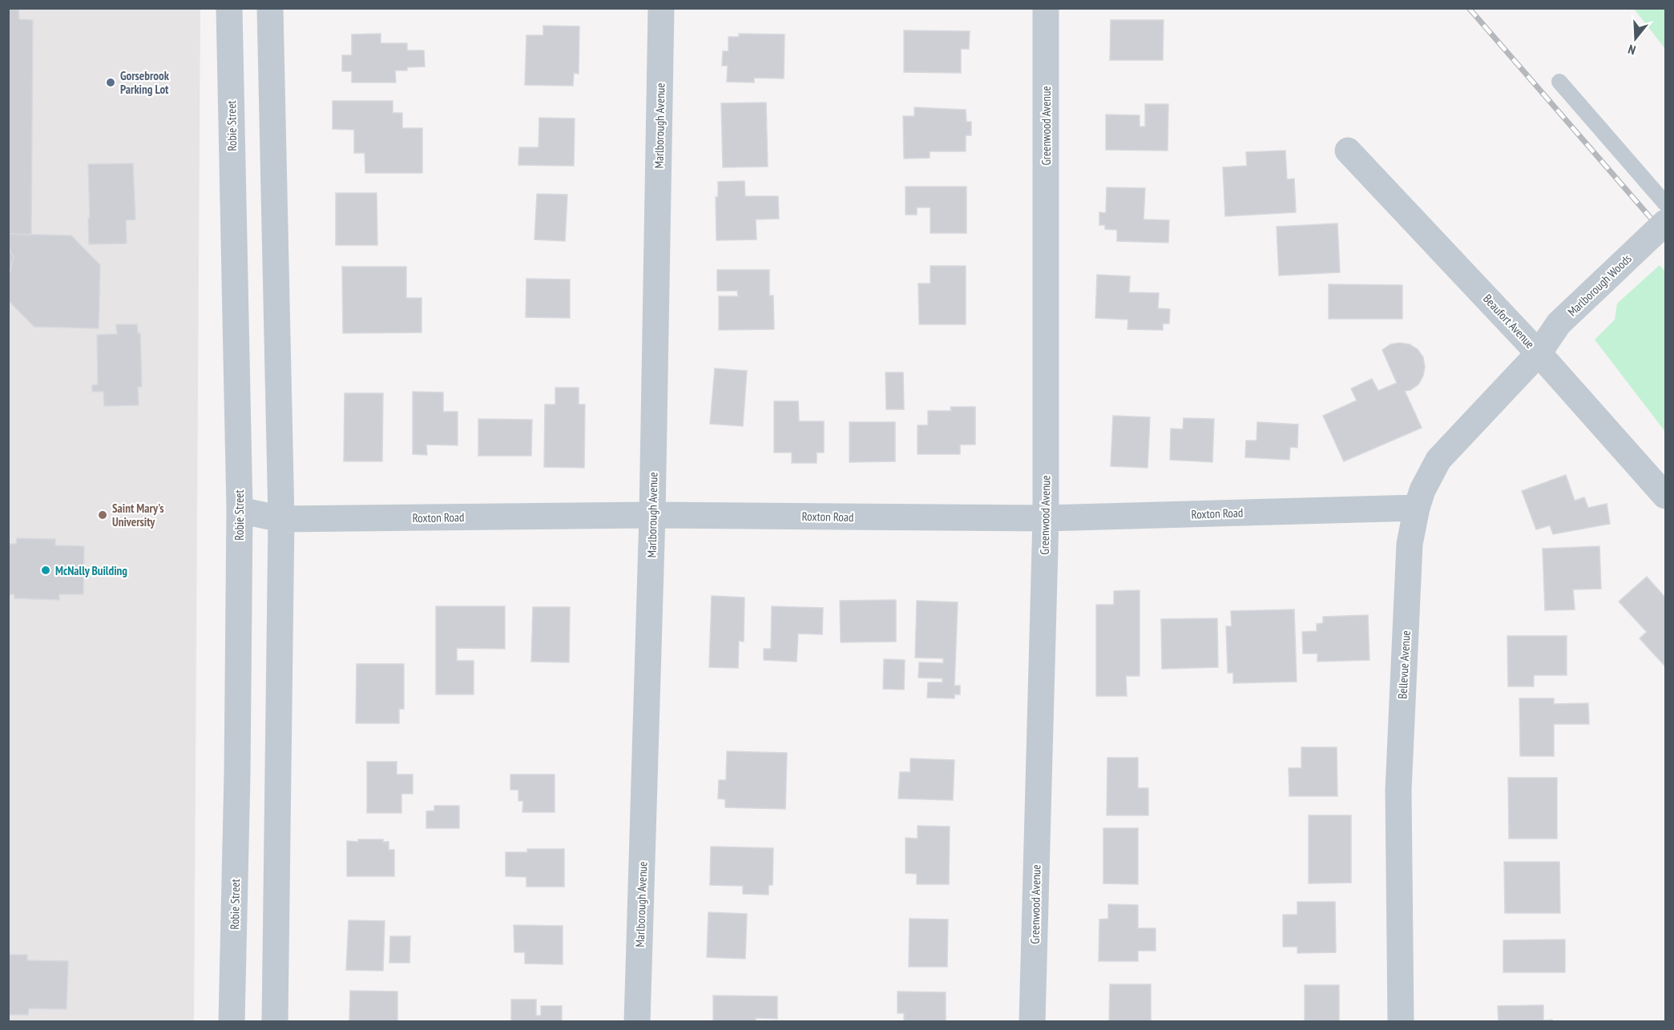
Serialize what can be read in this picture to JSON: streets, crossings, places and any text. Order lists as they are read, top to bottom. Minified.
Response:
{"streets":{"street":["Robie Street","Marlborough Avenue","Greenwood Avenue","Marlborough Woods","Beaufort Avenue","Roxton Road","Bellevue Avenue"]},"crossings":[["Robie Street","Roxton Road"],["Marlborough Avenue","Roxton Road"],["Greenwood Avenue","Roxton Road"],["Marlborough Woods","Beaufort Avenue"],["Marlborough Woods","Bellevue Avenue"],["Beaufort Avenue","Bellevue Avenue"],["Roxton Road","Bellevue Avenue"]],"places":["Gorsebrook Parking Lot","Saint Mary's University","McNally Building"],"north":"bottom"}
